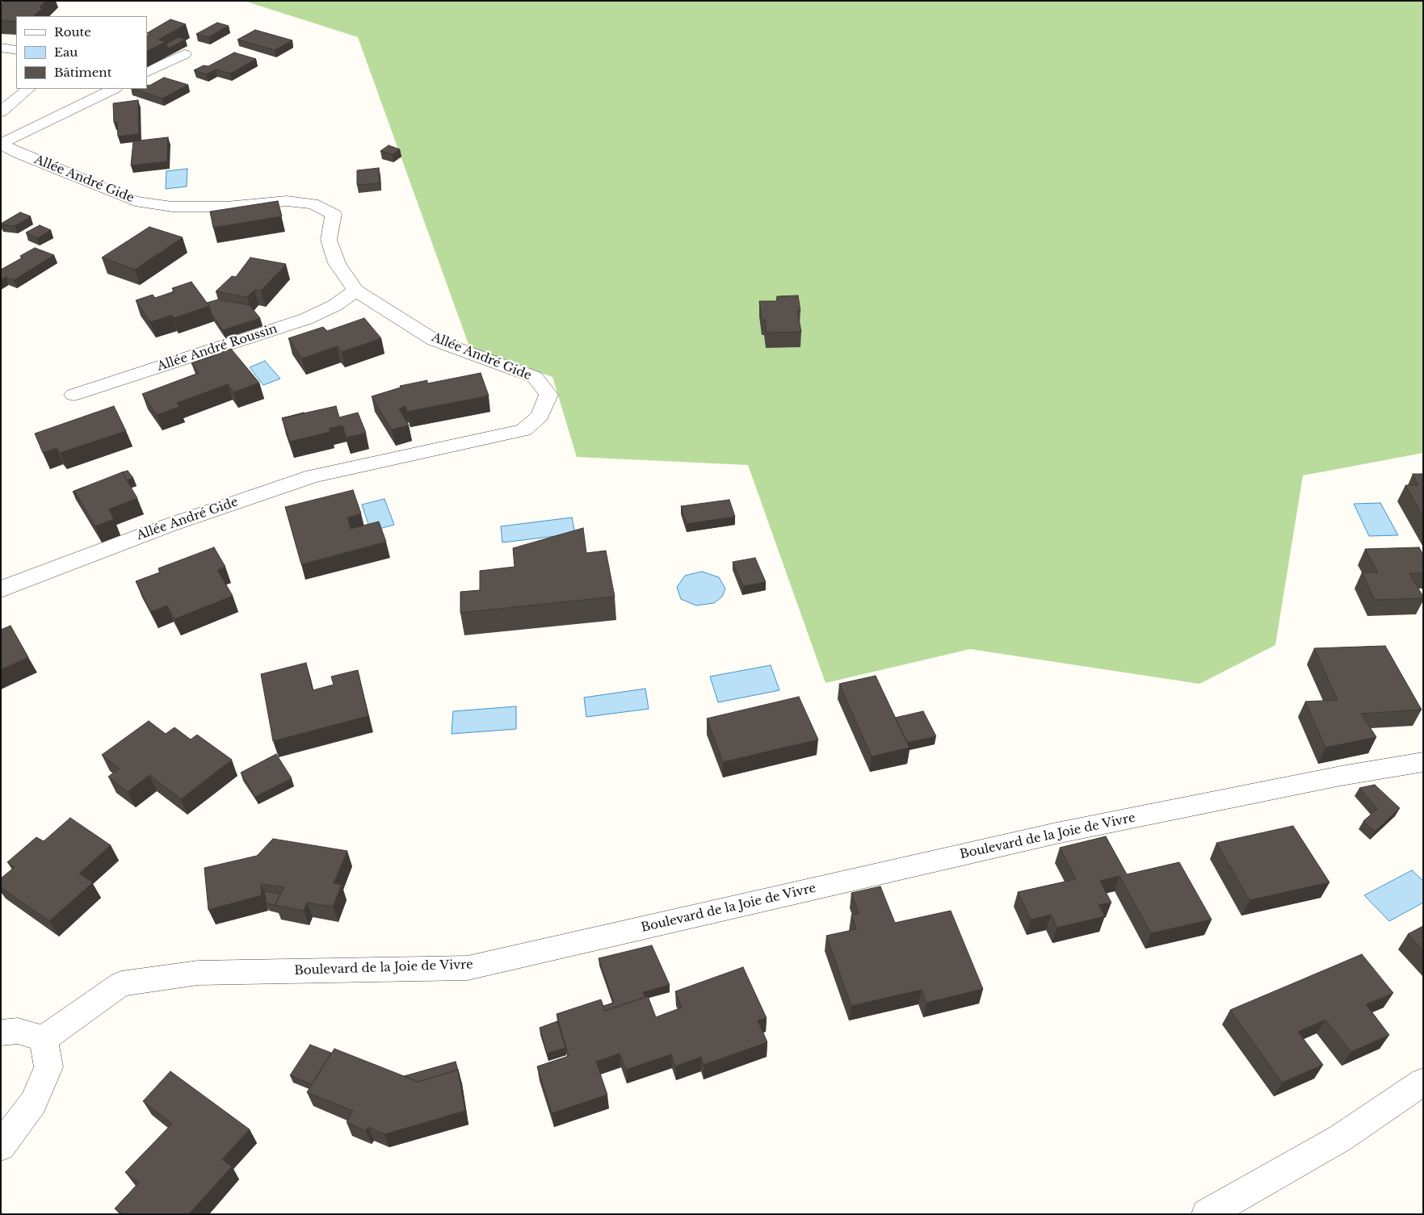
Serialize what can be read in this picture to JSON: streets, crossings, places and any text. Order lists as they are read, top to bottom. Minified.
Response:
{"streets":{"street":["Allée André Gide","Allée André Roussin","Boulevard de la Joie de Vivre"]},"crossings":[["Allée André Gide","Allée André Roussin"]],"legend":["Route","Eau","Bâtiment"]}
